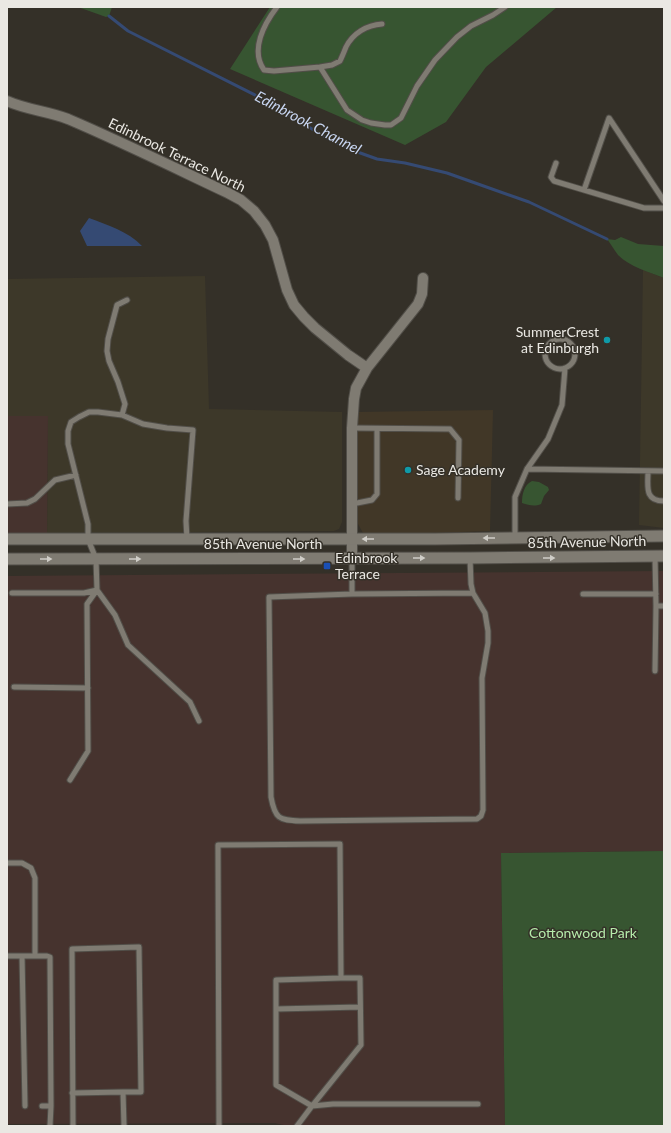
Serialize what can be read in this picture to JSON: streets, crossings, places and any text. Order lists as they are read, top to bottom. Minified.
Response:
{"streets":{"main road":["85th Avenue North"],"street":["Edinbrook Terrace North"]},"water":["Edinbrook Channel"],"parks":["Cottonwood Park"],"places":{"other":["SummerCrest at Edinburgh","Sage Academy"],"transit":["Edinbrook Terrace"]}}
